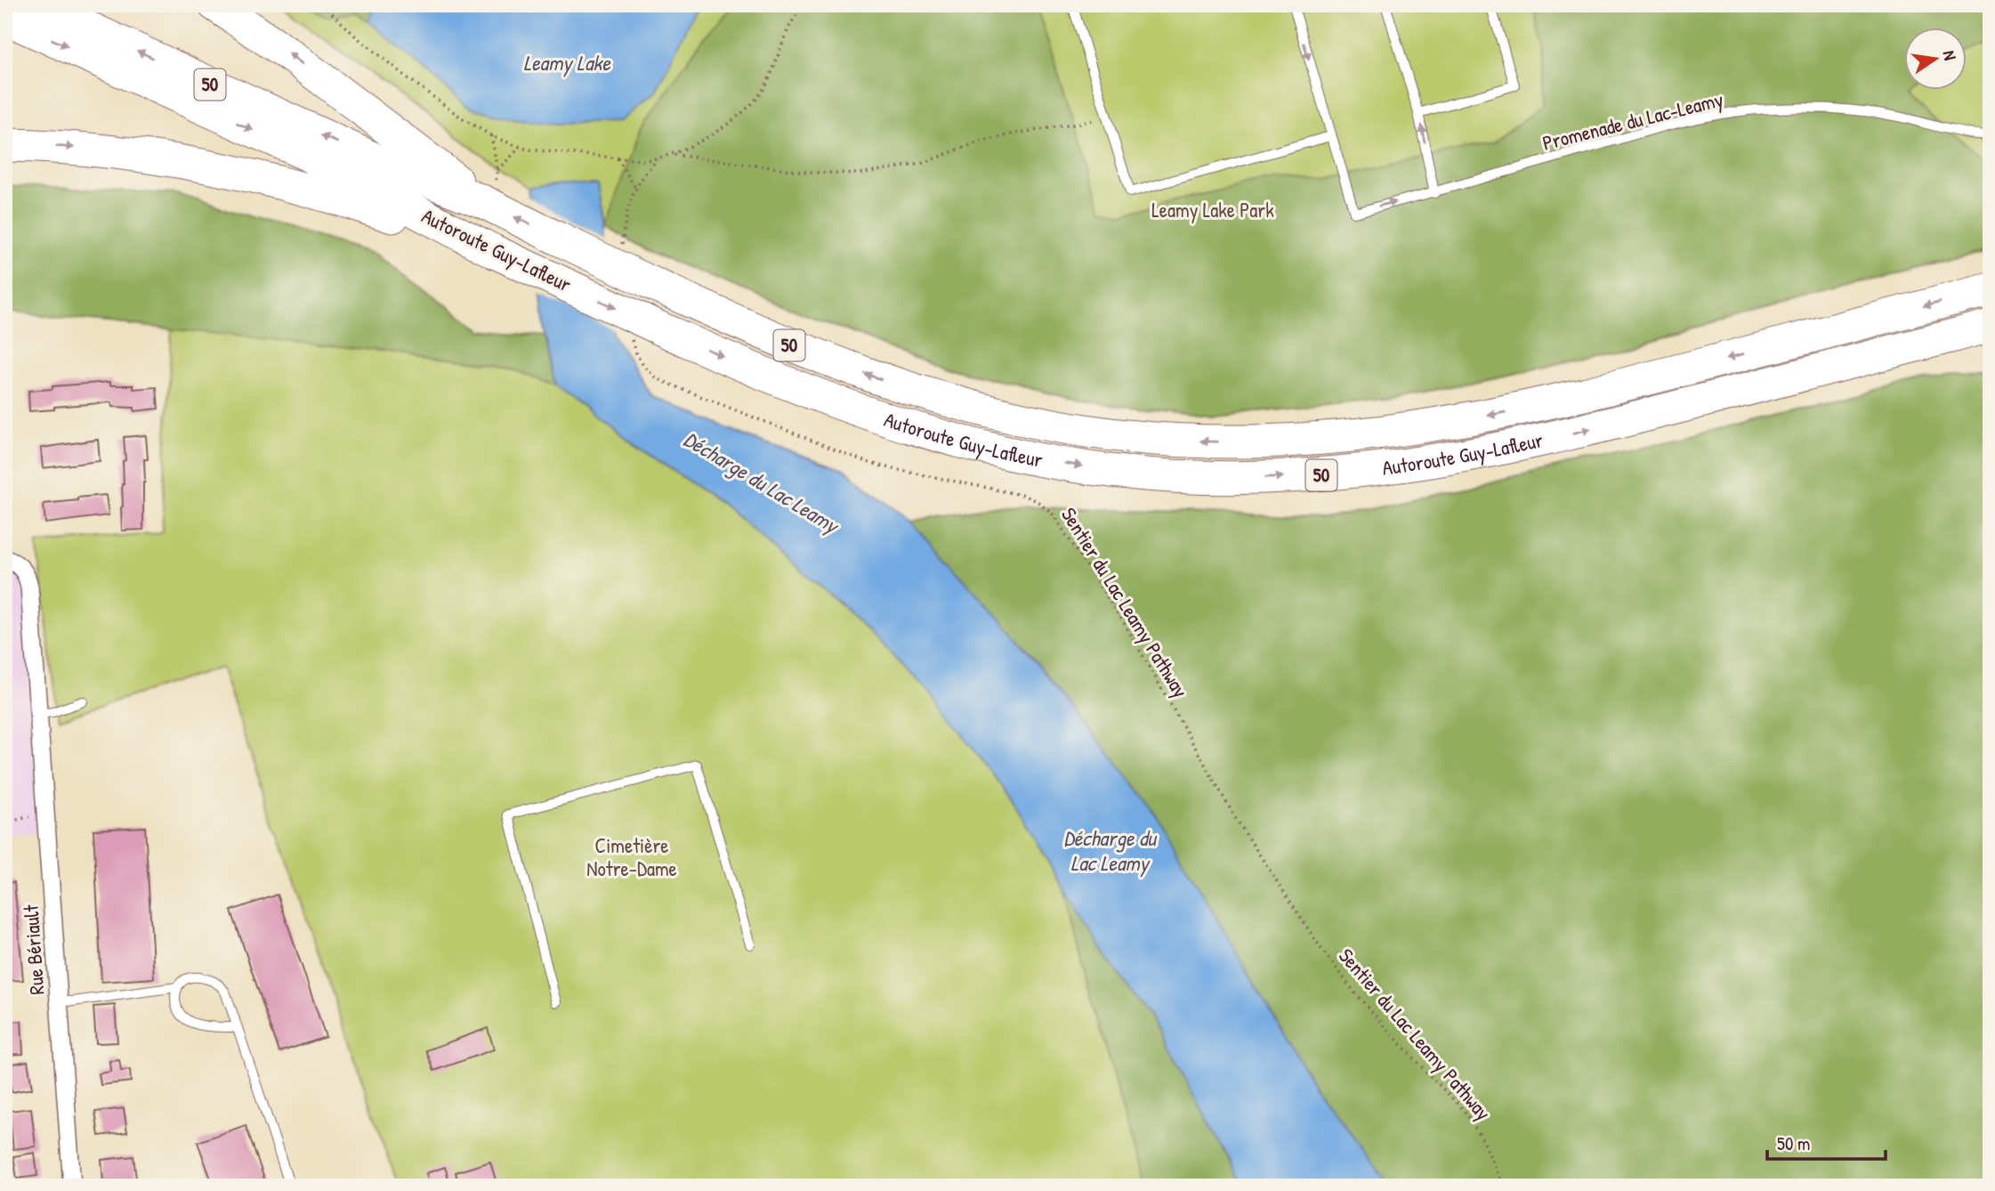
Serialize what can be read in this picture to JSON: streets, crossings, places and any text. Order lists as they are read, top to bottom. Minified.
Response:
{"streets":{"highway":["50","Autoroute Guy-Lafleur"],"street":["Rue Bériault"],"lane":["Promenade du Lac-Leamy"],"path":["Sentier du Lac Leamy Pathway"]},"crossings":[["Autoroute Guy-Lafleur","Sentier du Lac Leamy Pathway"]],"water":["Leamy Lake","Décharge du Lac Leamy"],"parks":["Leamy Lake Park","Cimetière Notre-Dame"],"scale_bar":"50 m","north":"right"}
